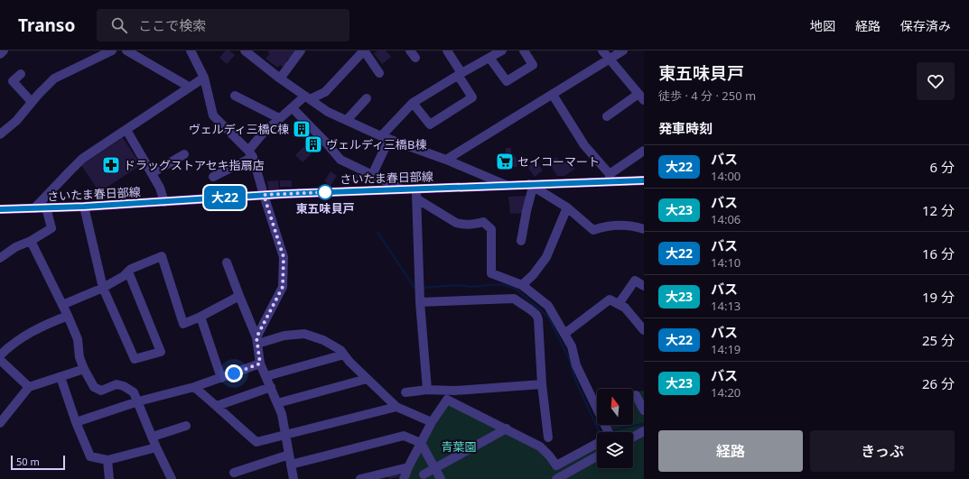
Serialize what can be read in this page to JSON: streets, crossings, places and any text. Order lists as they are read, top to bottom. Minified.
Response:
{"streets":{"main road":["さいたま春日部線"]},"parks":["青葉園"],"places":{"building":["ヴェルディ三橋C棟","ヴェルディ三橋B棟"],"supermarket":["セイコーマート"],"pharmacy":["ドラッグストアセキ指扇店"],"other":["東五味貝戸"]},"lines":["bus line 大22"],"scale_bar":"50 m","north":"top","page":{"header":"Transo","search":"ここで検索","nav":["地図","経路","保存済み"],"on_map":"大22","heading":[["東五味貝戸","徒歩 · 4 分 · 250 m"],"発車時刻"],"list":[{"mark":"大22","name":"バス","note":"14:00","value":"6 分"},{"mark":"大23","name":"バス","note":"14:06","value":"12 分"},{"mark":"大22","name":"バス","note":"14:10","value":"16 分"},{"mark":"大23","name":"バス","note":"14:13","value":"19 分"},{"mark":"大22","name":"バス","note":"14:19","value":"25 分"},{"mark":"大23","name":"バス","note":"14:20","value":"26 分"}],"buttons":["経路","きっぷ"],"scale":"50 m"}}
